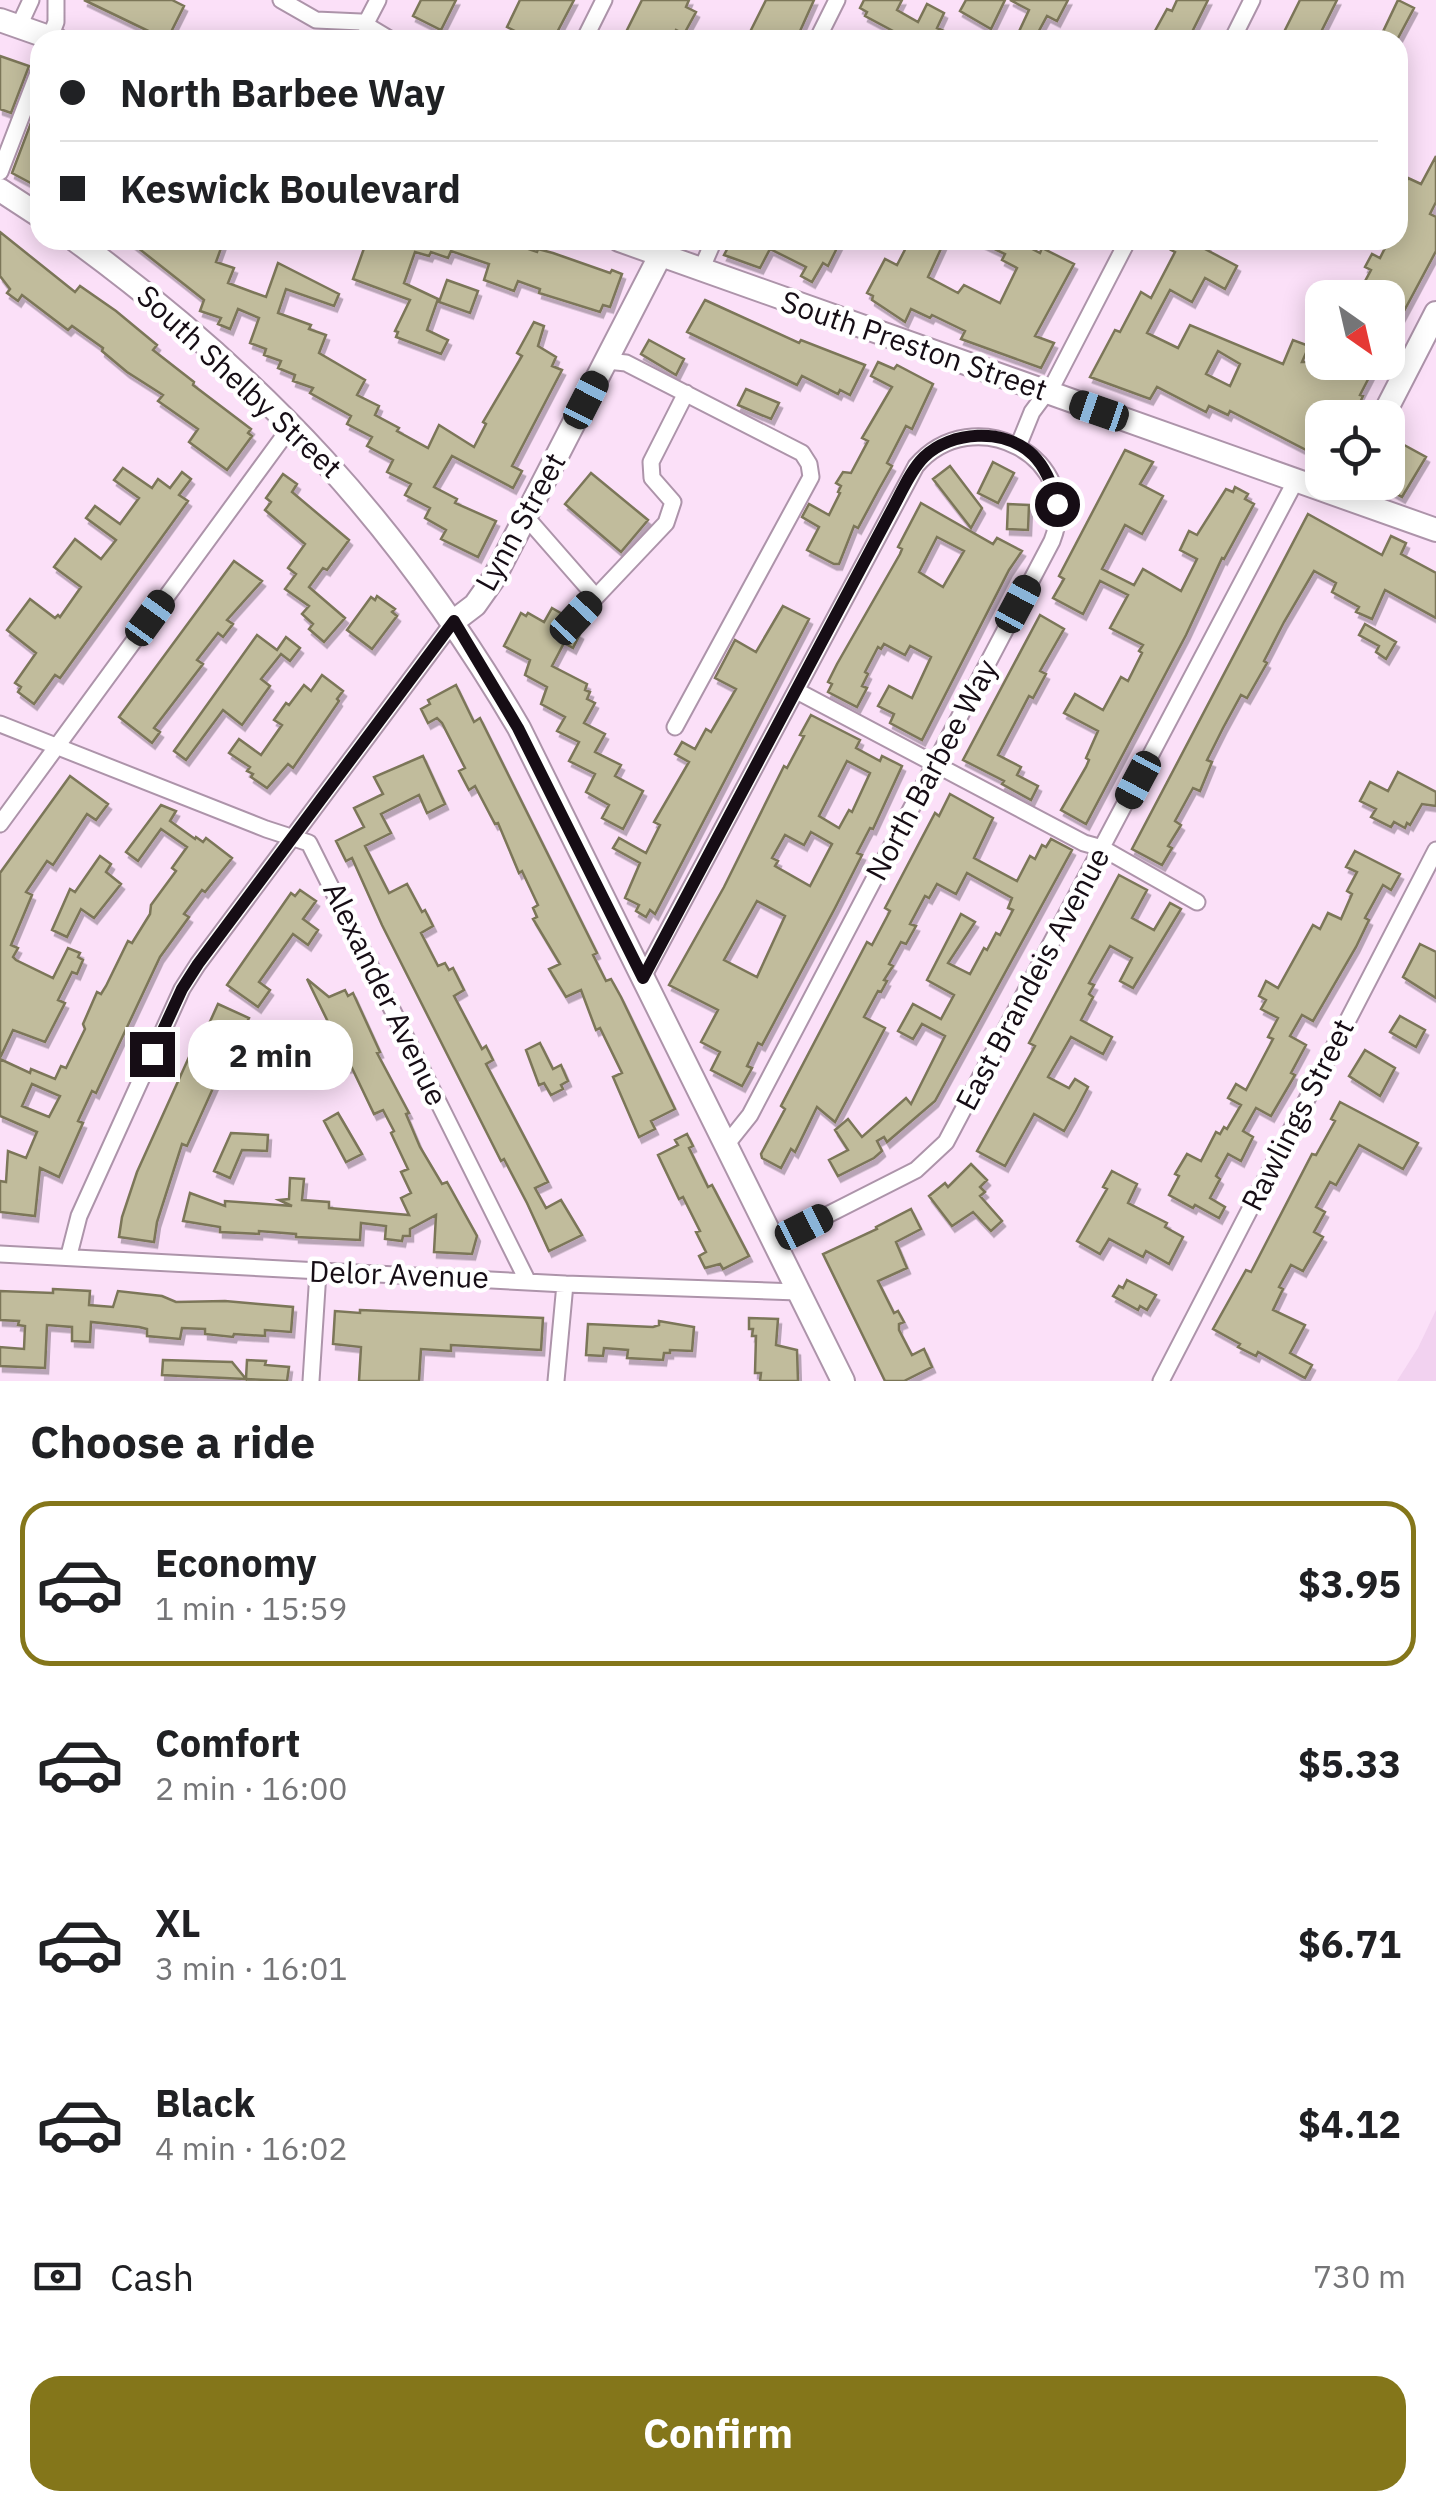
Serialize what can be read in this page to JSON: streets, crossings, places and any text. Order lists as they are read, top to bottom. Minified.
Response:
{"streets":{"main road":["South Preston Street","South Shelby Street","Lynn Street"],"street":["North Barbee Way","East Brandeis Avenue","Alexander Avenue","Rawlings Street","Delor Avenue"]},"crossings":[["South Preston Street","Lynn Street"],["South Preston Street","East Brandeis Avenue"],["South Shelby Street","Lynn Street"],["South Shelby Street","North Barbee Way"],["South Shelby Street","East Brandeis Avenue"],["South Shelby Street","Delor Avenue"],["Alexander Avenue","Delor Avenue"]],"north":"bottom right","page":{"banner":["North Barbee Way","Keswick Boulevard"],"bubble":"2 min","heading":"Choose a ride","list":[{"name":"Economy","note":"1 min · 15:59","value":"$3.95"},{"name":"Comfort","note":"2 min · 16:00","value":"$5.33"},{"name":"XL","note":"3 min · 16:01","value":"$6.71"},{"name":"Black","note":"4 min · 16:02","value":"$4.12"}],"pay":["Cash","730 m"],"buttons":"Confirm"}}
